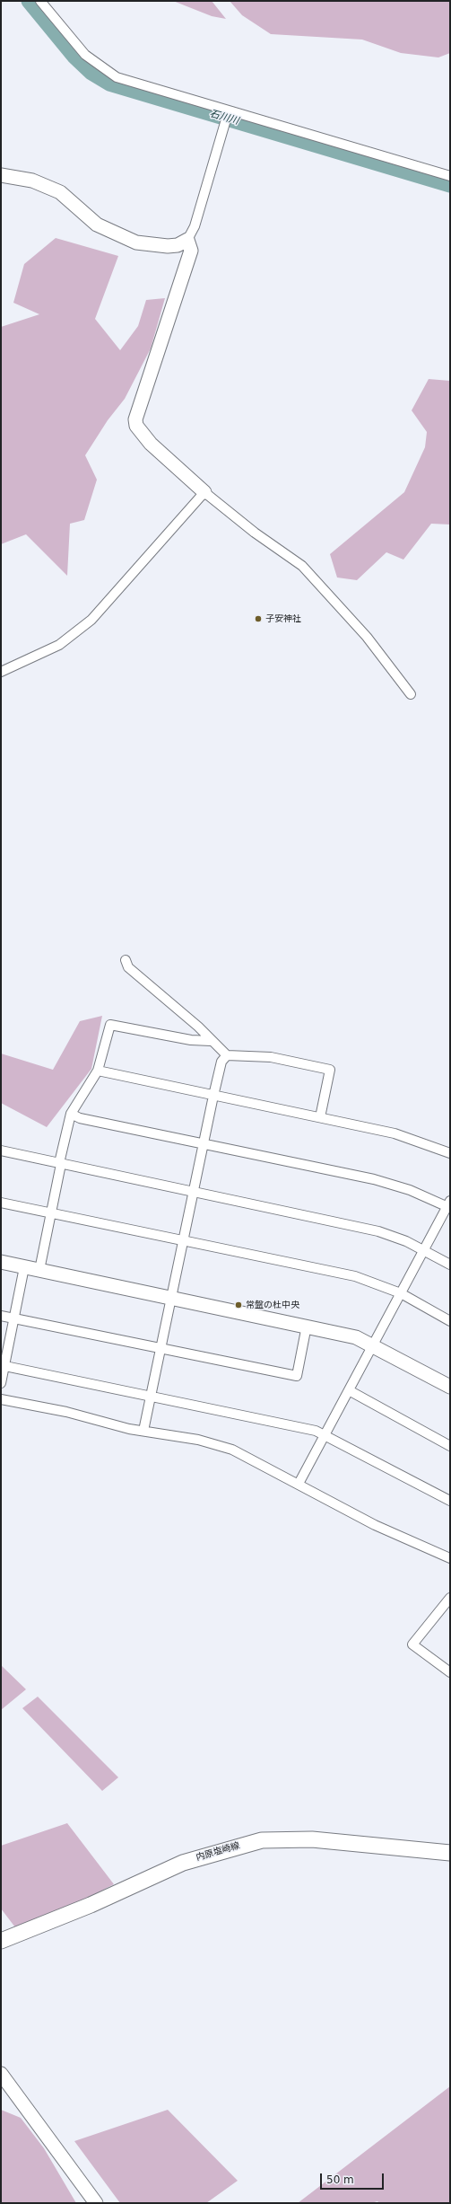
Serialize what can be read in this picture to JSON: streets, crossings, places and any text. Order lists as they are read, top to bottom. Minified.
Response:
{"streets":{"main road":["内原塩崎線"]},"water":["石川川"],"places":["子安神社","常盤の杜中央"],"scale_bar":"50 m"}
